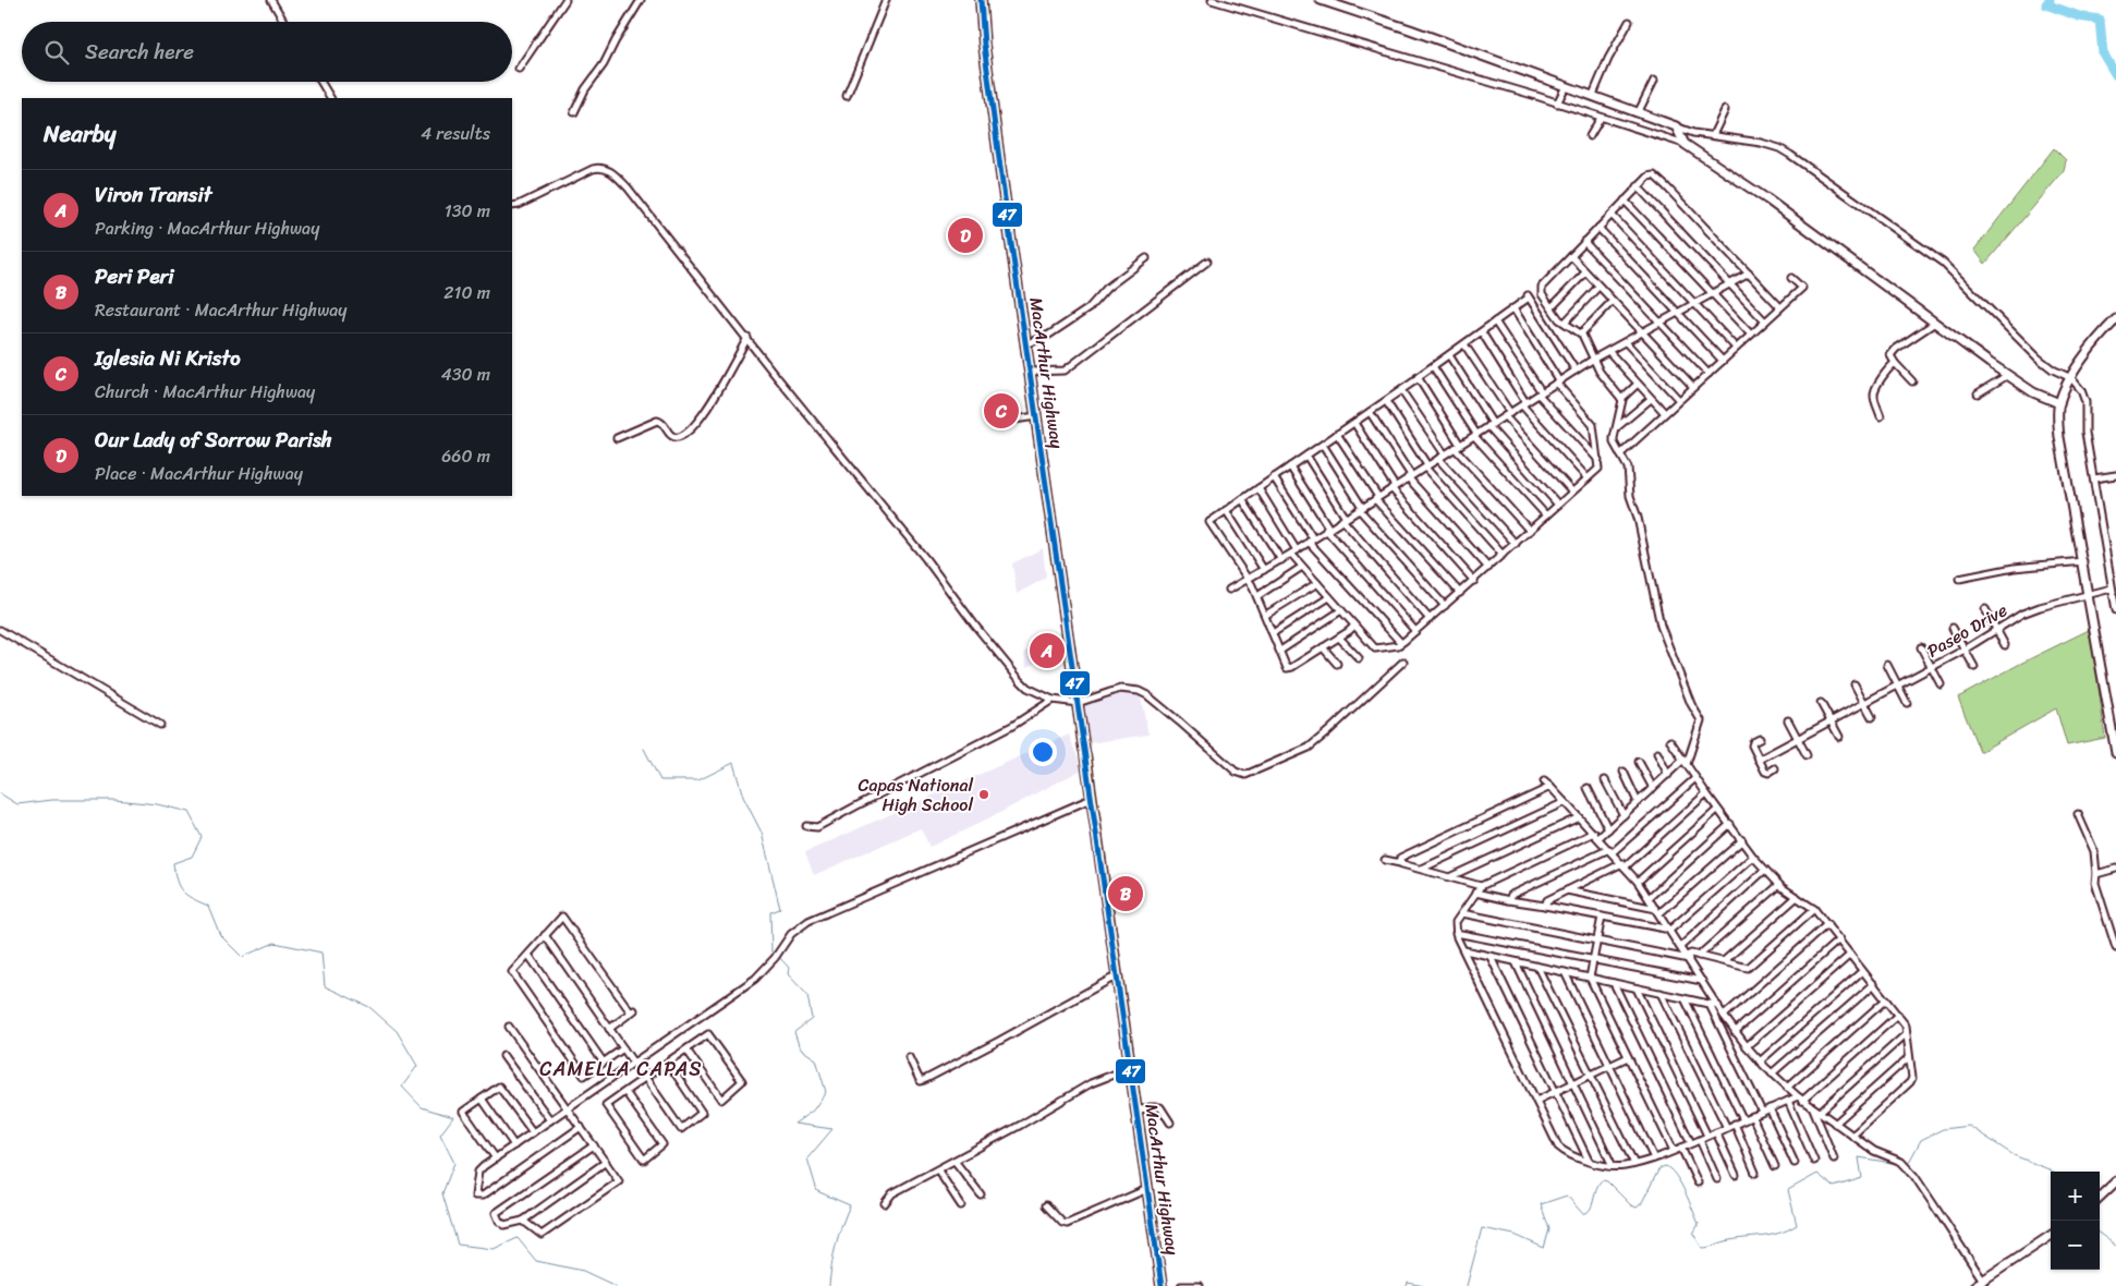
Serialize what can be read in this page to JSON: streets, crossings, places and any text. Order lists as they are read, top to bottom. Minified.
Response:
{"streets":{"highway":["MacArthur Highway"],"street":["Paseo Drive"]},"districts":["CAMELLA CAPAS"],"places":["Capas National High School"],"lines":["transit line 47"],"page":{"search":"Search here","heading":["Nearby","4 results"],"list":[{"mark":"A","name":"Viron Transit","note":"Parking · MacArthur Highway","value":"130 m"},{"mark":"B","name":"Peri Peri","note":"Restaurant · MacArthur Highway","value":"210 m"},{"mark":"C","name":"Iglesia Ni Kristo","note":"Church · MacArthur Highway","value":"430 m"},{"mark":"D","name":"Our Lady of Sorrow Parish","note":"Place · MacArthur Highway","value":"660 m"}],"pins":["D","C","A","B"],"map_buttons":["+","−"]}}
